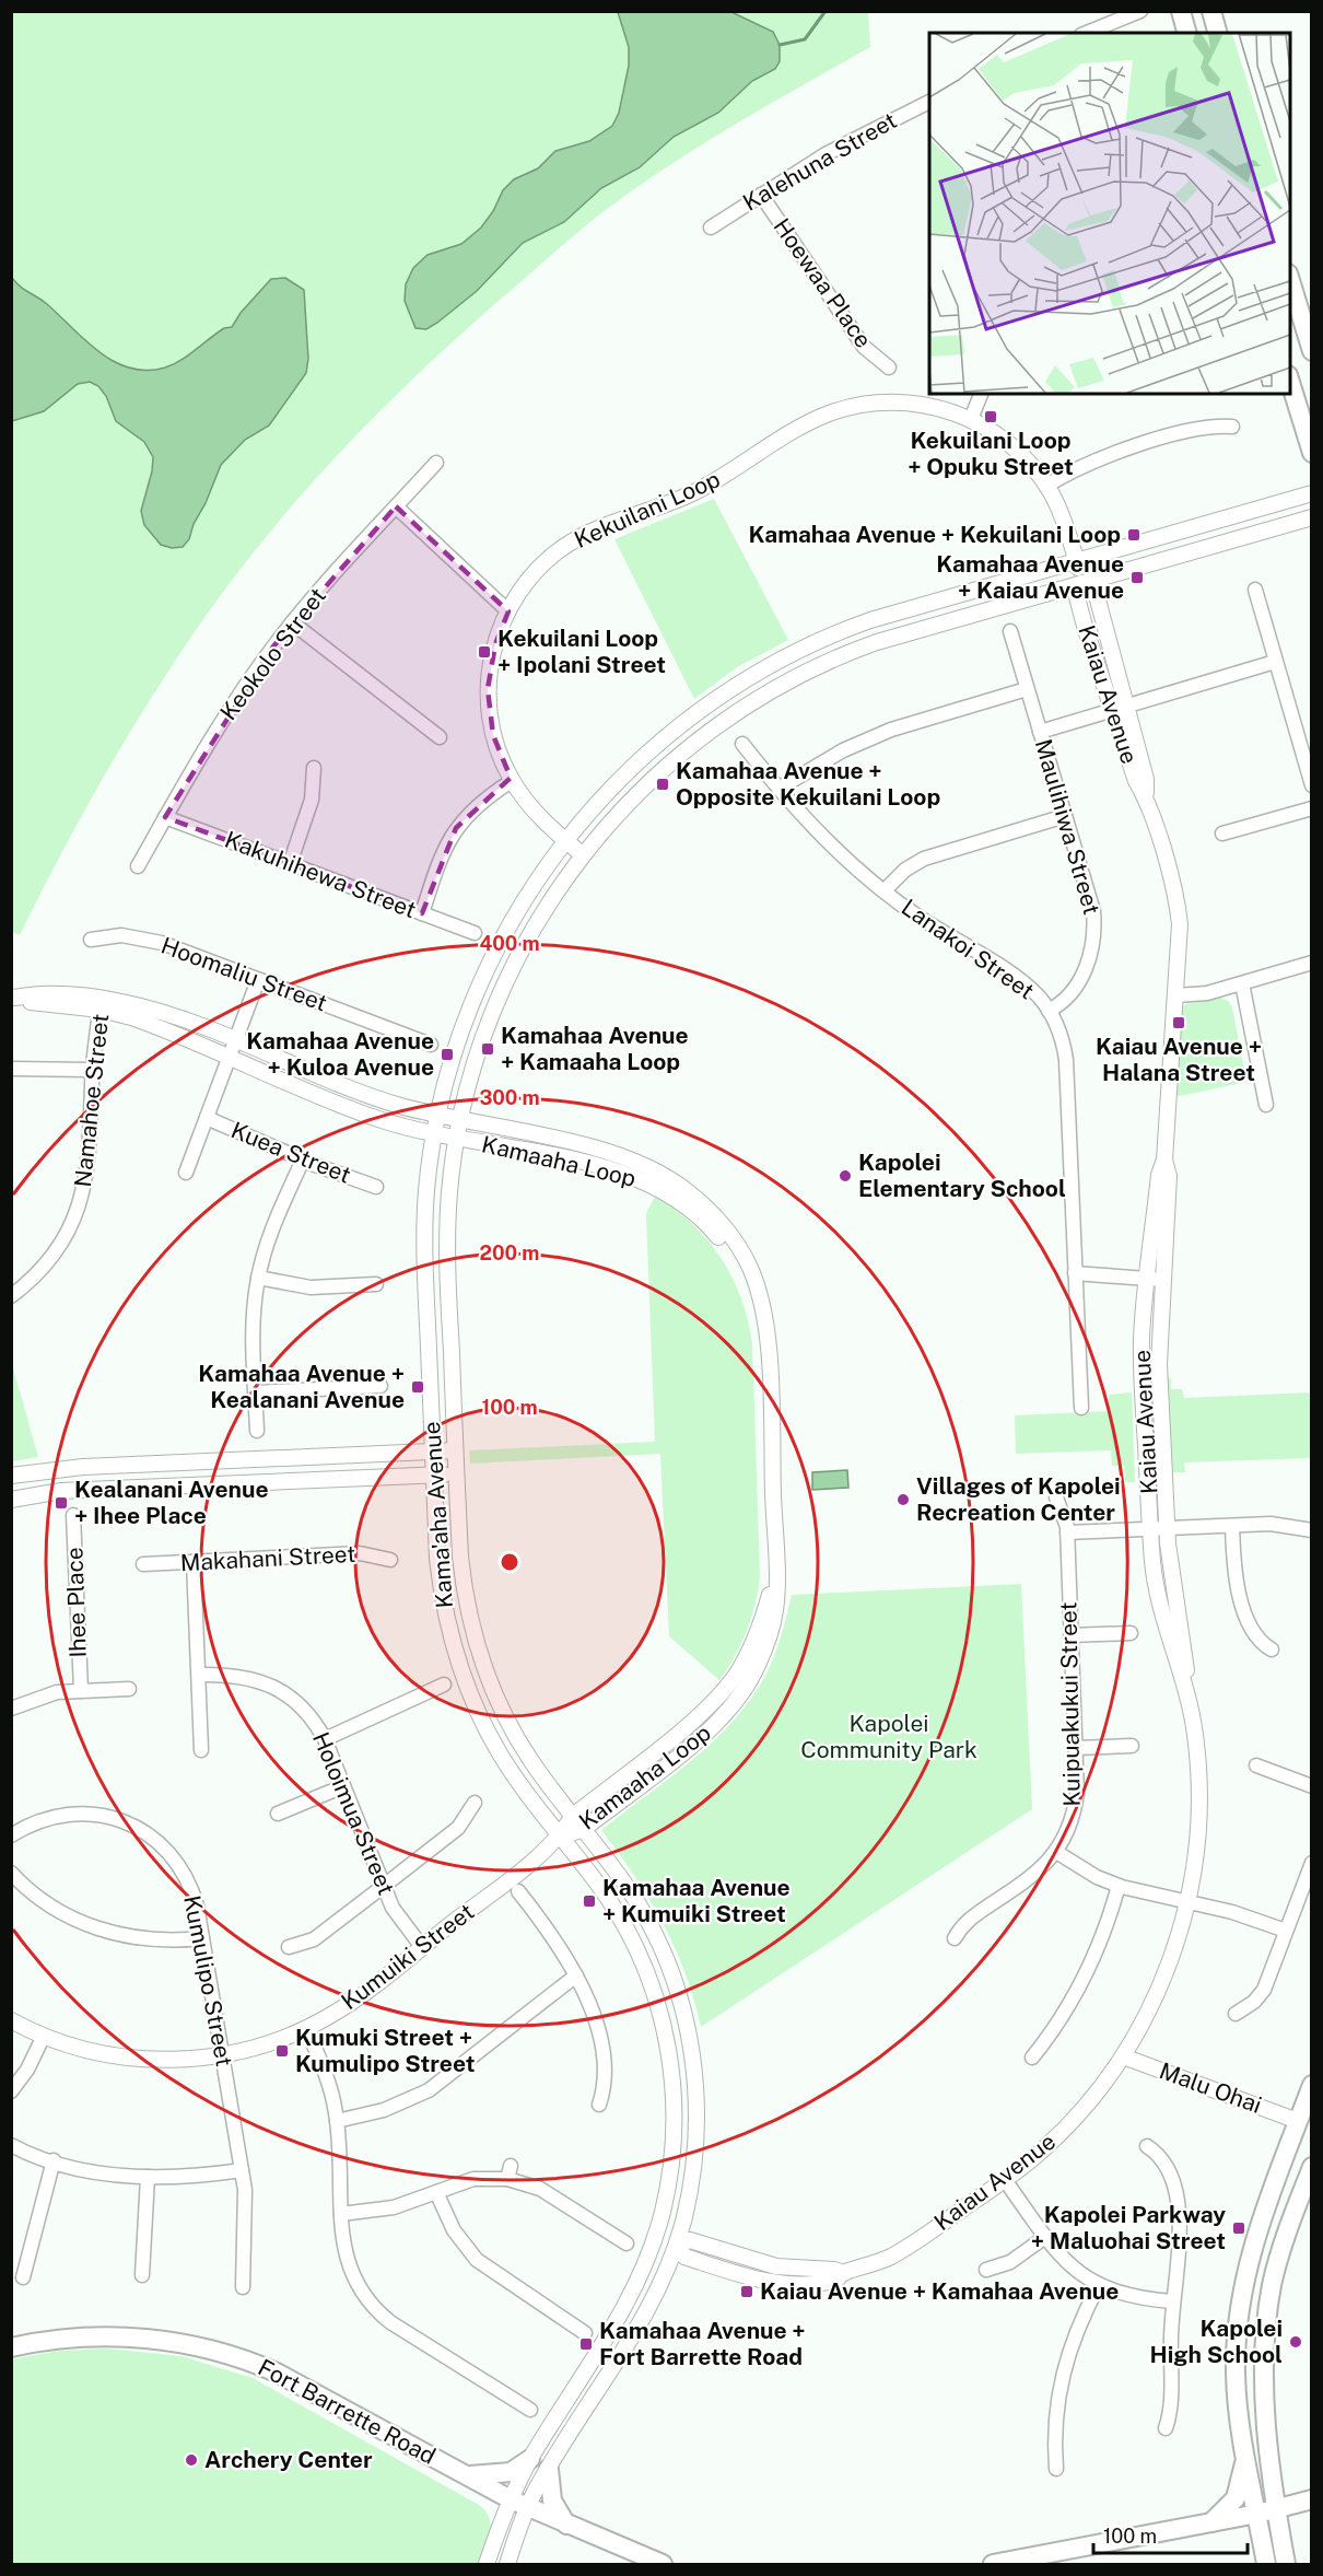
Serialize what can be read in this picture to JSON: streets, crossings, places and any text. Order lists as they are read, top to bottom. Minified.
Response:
{"streets":{"main road":["Fort Barrette Road"],"street":["Kalehuna Street","Hoewaa Place","Kekuilani Loop","Keokolo Street","Kaiau Avenue","Maulihiwa Street","Kakuhihewa Street","Lanakoi Street","Hoomaliu Street","Namahoe Street","Kuea Street","Kamaaha Loop","Kama'aha Avenue","Makahani Street","Ihee Place","Kuipuakukui Street","Holoimua Street","Kumuiki Street","Kumulipo Street","Malu Ohai"]},"crossings":[["Kalehuna Street","Hoewaa Place"],["Kekuilani Loop","Kaiau Avenue"],["Kekuilani Loop","Kama'aha Avenue"],["Keokolo Street","Kakuhihewa Street"],["Kaiau Avenue","Kama'aha Avenue"],["Kaiau Avenue","Malu Ohai"],["Maulihiwa Street","Lanakoi Street"],["Namahoe Street","Kamaaha Loop"],["Kamaaha Loop","Kama'aha Avenue"],["Kamaaha Loop","Kumuiki Street"],["Kama'aha Avenue","Kumuiki Street"],["Kama'aha Avenue","Fort Barrette Road"],["Holoimua Street","Kumuiki Street"],["Kumuiki Street","Kumulipo Street"]],"parks":["Kapolei Community Park"],"places":{"transit":["Kekuilani Loop + Opuku Street","Kamahaa Avenue + Kekuilani Loop","Kamahaa Avenue + Kaiau Avenue","Kekuilani Loop + Ipolani Street","Kamahaa Avenue + Opposite Kekuilani Loop","Kaiau Avenue + Halana Street","Kamahaa Avenue + Kamaaha Loop","Kamahaa Avenue + Kuloa Avenue","Kamahaa Avenue + Kealanani Avenue","Kealanani Avenue + Ihee Place","Kamahaa Avenue + Kumuiki Street","Kumuki Street + Kumulipo Street","Kapolei Parkway + Maluohai Street","Kaiau Avenue + Kamahaa Avenue","Kamahaa Avenue + Fort Barrette Road"],"other":["Kapolei Elementary School","Villages of Kapolei Recreation Center","Kapolei High School","Archery Center"]},"scale_bar":"100 m","rings":["400 m","300 m","200 m","100 m"]}
